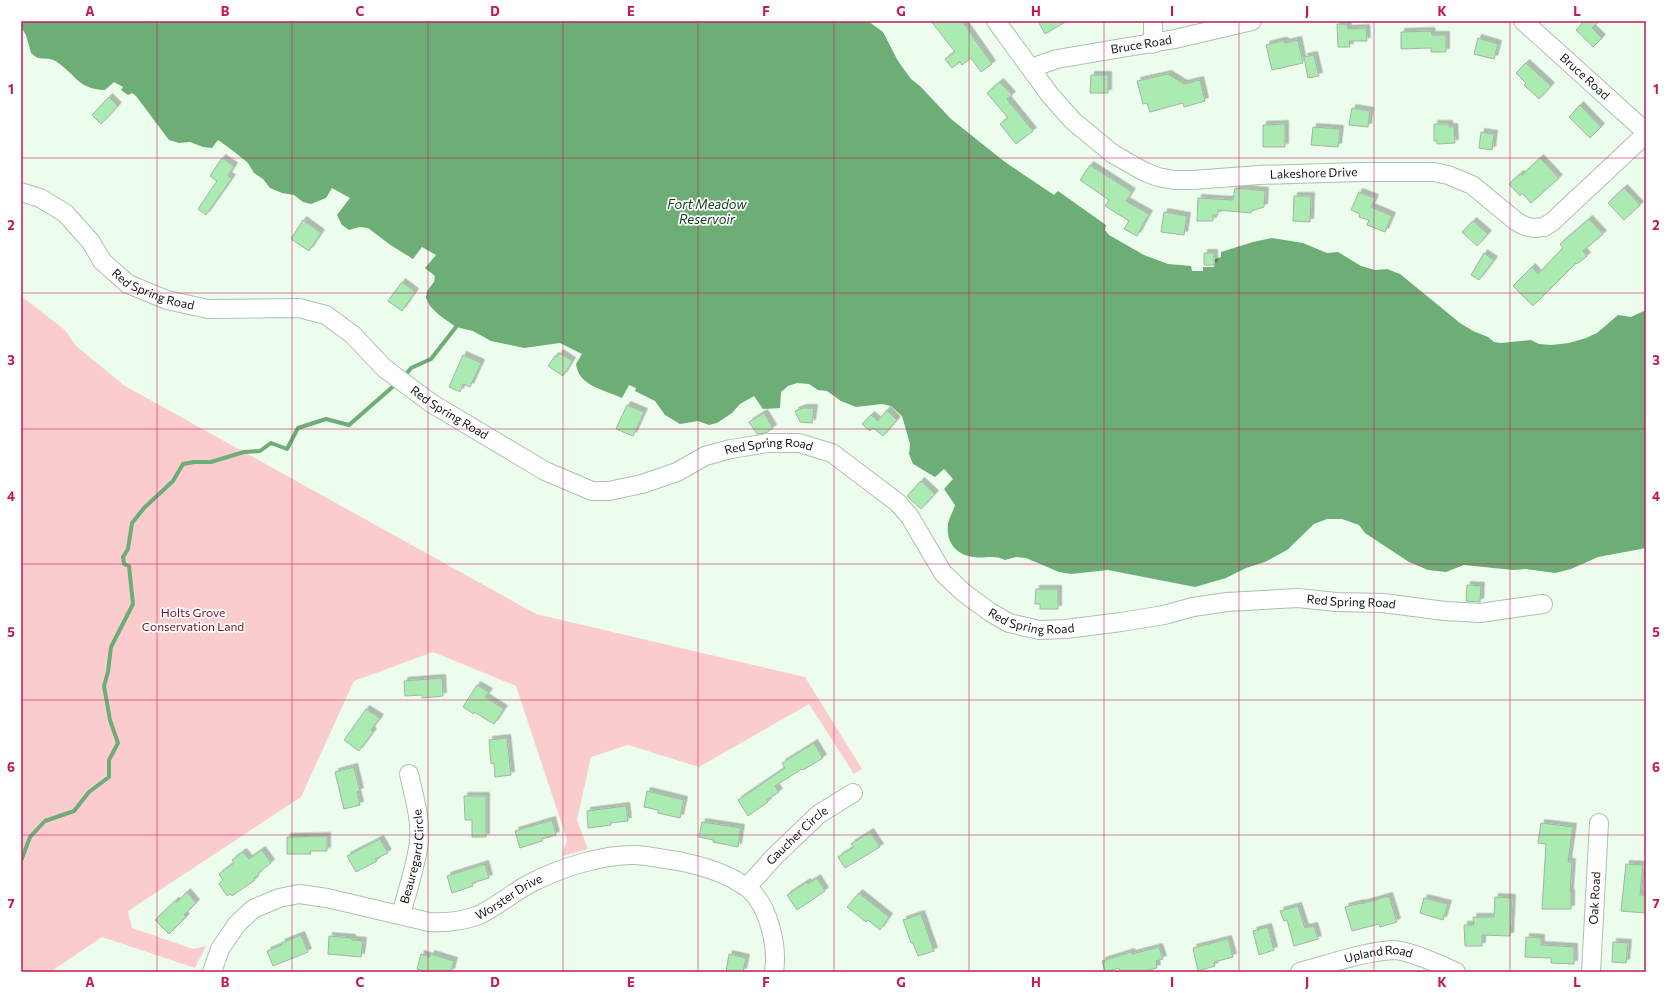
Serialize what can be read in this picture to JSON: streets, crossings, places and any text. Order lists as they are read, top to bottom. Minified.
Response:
{"streets":{"street":["Bruce Road","Lakeshore Drive","Red Spring Road","Gaucher Circle","Beauregard Circle","Worster Drive","Oak Road","Upland Road"]},"crossings":[["Bruce Road","Lakeshore Drive"],["Gaucher Circle","Worster Drive"],["Beauregard Circle","Worster Drive"]],"water":["Fort Meadow Reservoir"],"parks":["Holts Grove Conservation Land"],"grid":{"columns":["A","B","C","D","E","F","G","H","I","J","K","L"],"rows":["1","2","3","4","5","6","7"]}}
